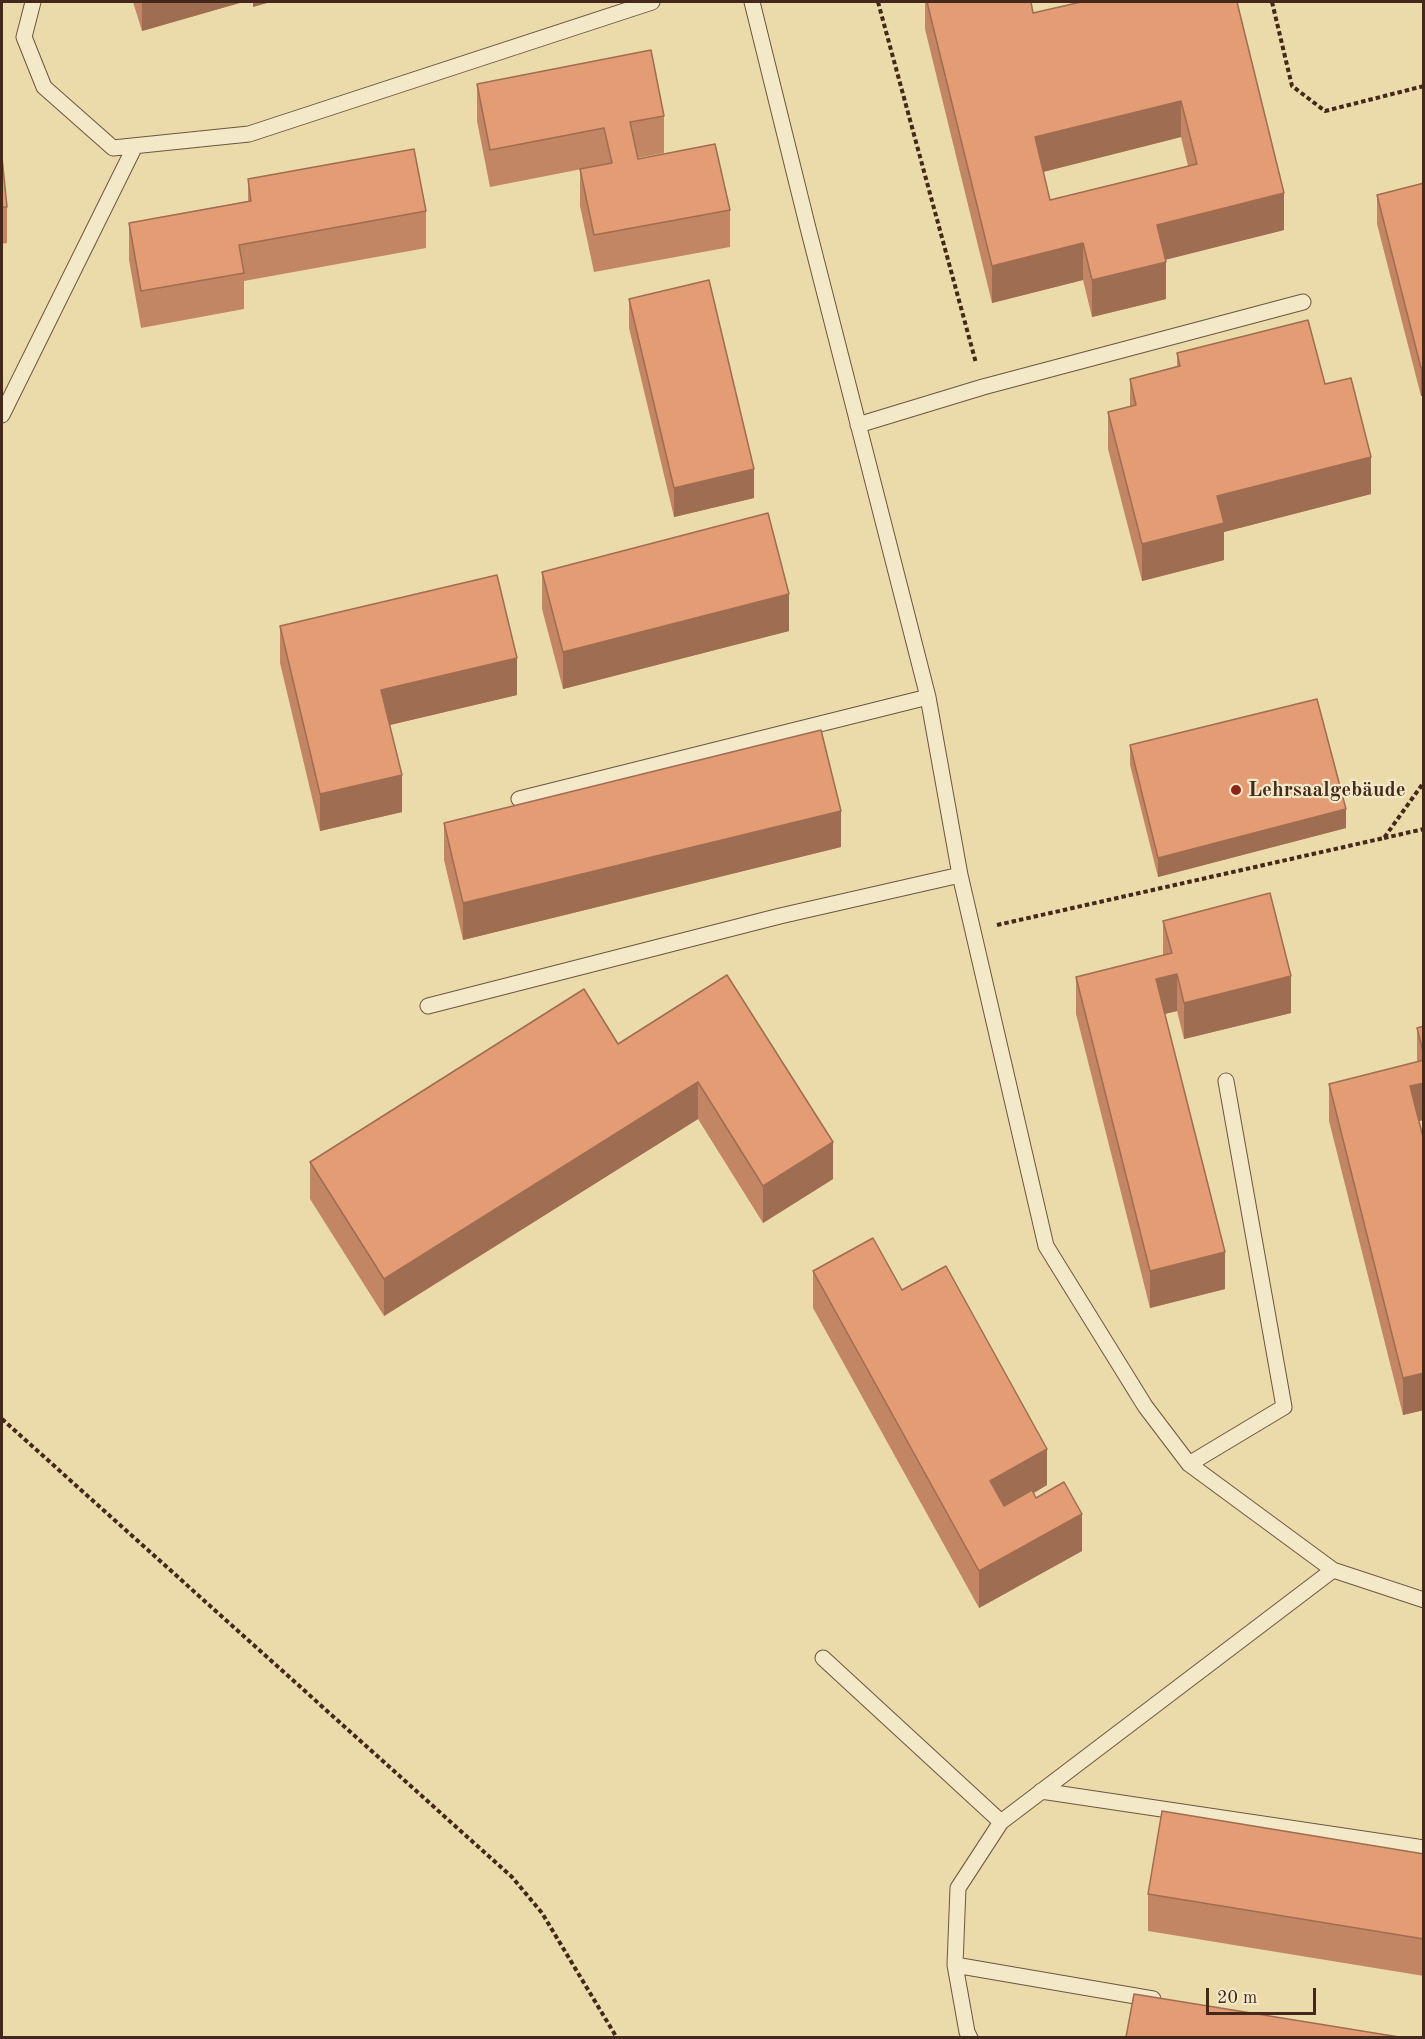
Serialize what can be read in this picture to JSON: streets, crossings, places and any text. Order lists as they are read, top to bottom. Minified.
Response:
{"places":["Lehrsaalgebäude"],"scale_bar":"20 m"}
